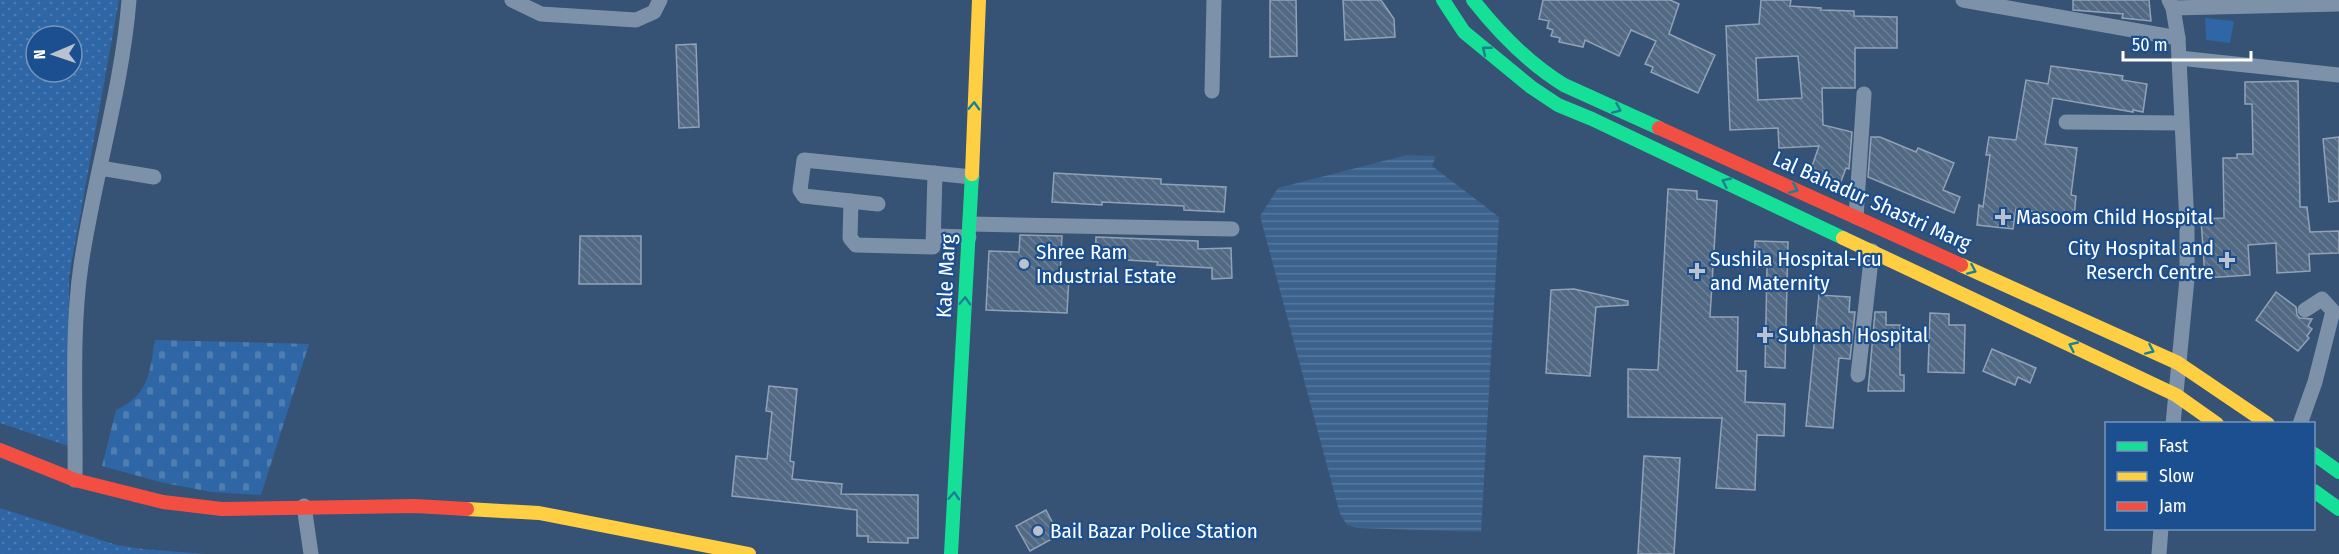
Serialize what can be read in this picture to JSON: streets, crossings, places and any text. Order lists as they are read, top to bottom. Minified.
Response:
{"streets":{"main road":["Lal Bahadur Shastri Marg","Kale Marg"]},"one_way":["Kale Marg"],"places":{"health":["Masoom Child Hospital","City Hospital and Reserch Centre","Sushila Hospital-Icu and Maternity","Subhash Hospital"],"other":["Shree Ram Industrial Estate","Bail Bazar Police Station"]},"legend":["Fast","Slow","Jam"],"scale_bar":"50 m","north":"left"}
